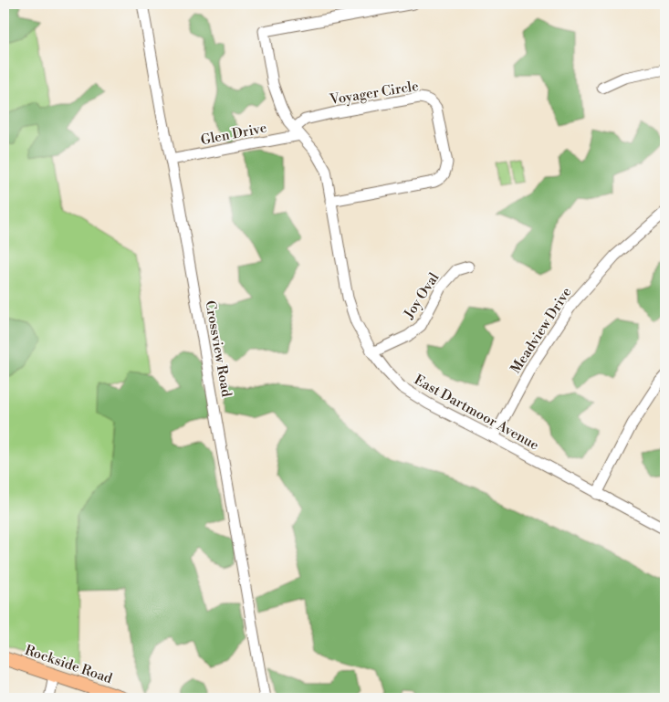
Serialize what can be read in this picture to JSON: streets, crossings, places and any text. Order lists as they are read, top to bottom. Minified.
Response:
{"streets":{"main road":["Rockside Road"],"street":["Voyager Circle","Glen Drive","Joy Oval","Meadview Drive","Crossview Road","East Dartmoor Avenue"]},"crossings":[["Voyager Circle","Glen Drive"],["Voyager Circle","East Dartmoor Avenue"],["Glen Drive","Crossview Road"],["Glen Drive","East Dartmoor Avenue"],["Joy Oval","East Dartmoor Avenue"],["Meadview Drive","East Dartmoor Avenue"]]}
